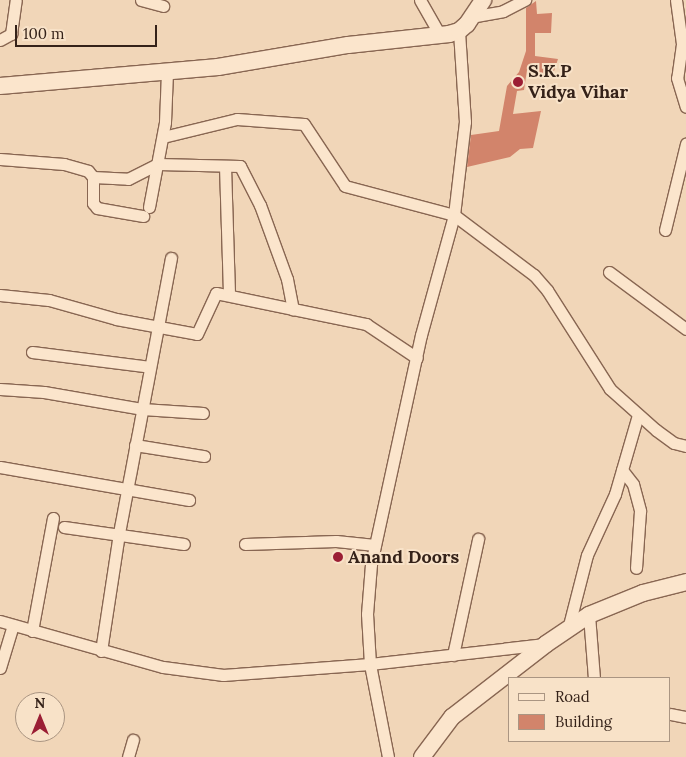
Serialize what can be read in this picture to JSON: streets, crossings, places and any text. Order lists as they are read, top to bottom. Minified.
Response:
{"places":["S.K.P Vidya Vihar","Anand Doors"],"legend":["Road","Building"],"scale_bar":"100 m","north":"top"}
